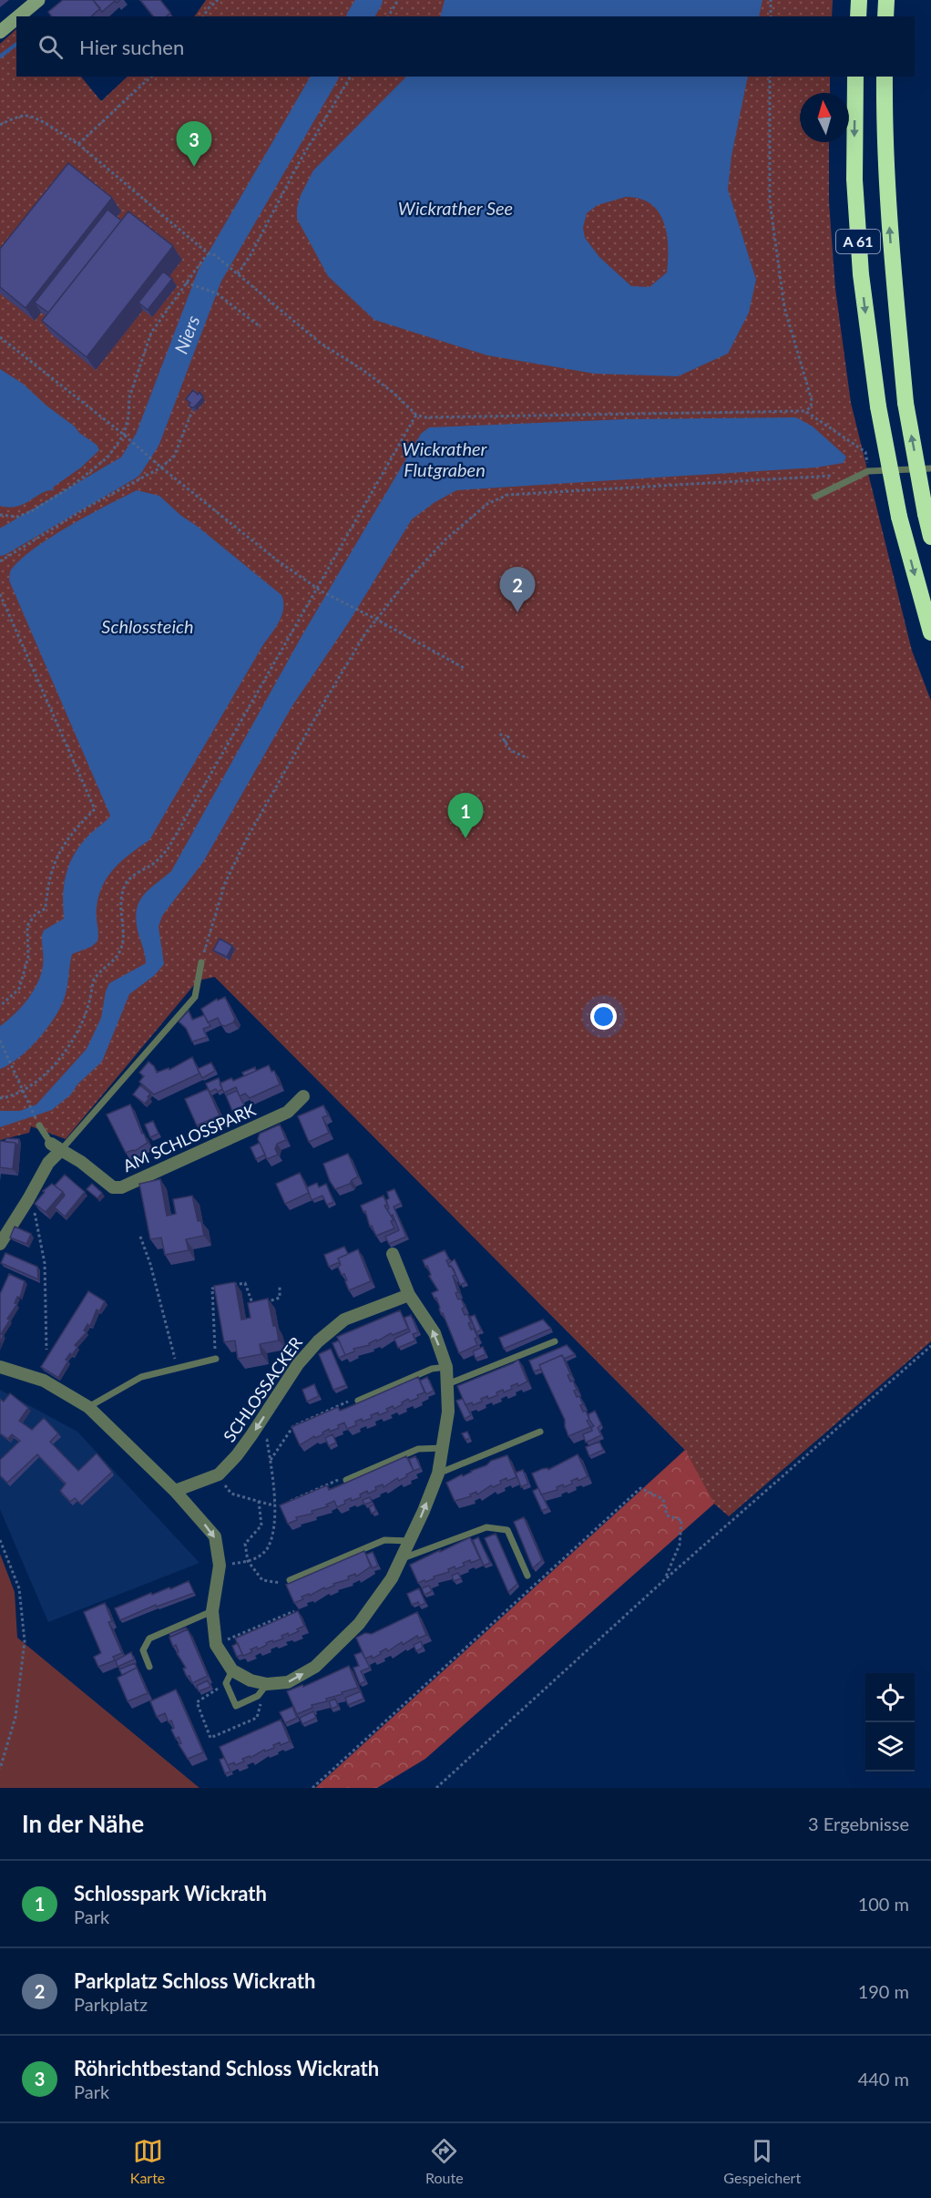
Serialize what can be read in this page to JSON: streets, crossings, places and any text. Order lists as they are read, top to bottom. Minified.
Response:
{"streets":{"highway":["A 61"],"street":["AM SCHLOSSPARK","SCHLOSSACKER"]},"one_way":["SCHLOSSACKER"],"water":["Wickrather See","Niers","Wickrather Flutgraben","Schlossteich"],"north":"top","page":{"search":"Hier suchen","pins":["3","2","1"],"heading":["In der Nähe","3 Ergebnisse"],"list":[{"mark":"1","name":"Schlosspark Wickrath","note":"Park","value":"100 m"},{"mark":"2","name":"Parkplatz Schloss Wickrath","note":"Parkplatz","value":"190 m"},{"mark":"3","name":"Röhrichtbestand Schloss Wickrath","note":"Park","value":"440 m"}],"nav":["Karte","Route","Gespeichert"]}}
